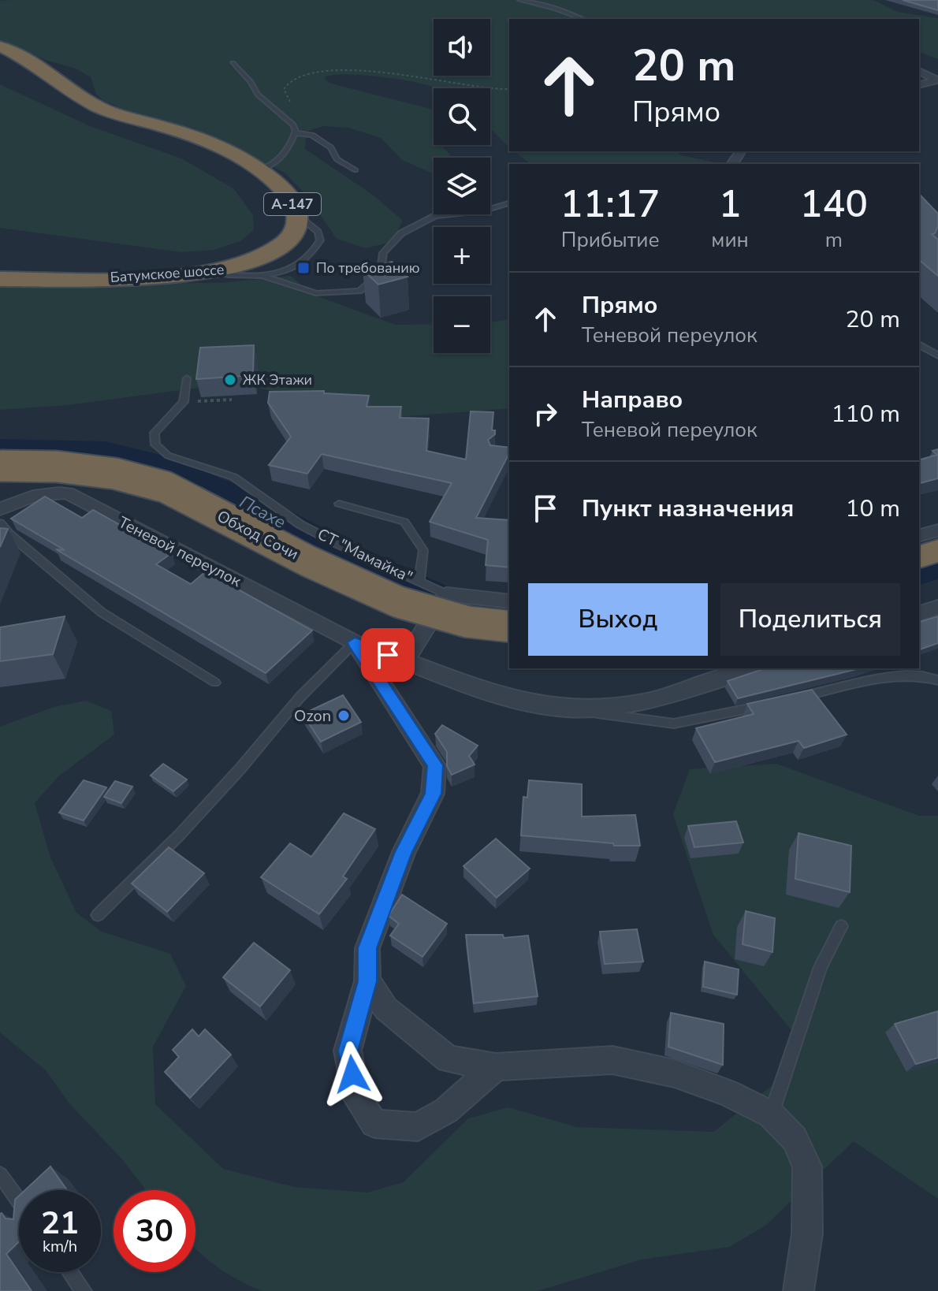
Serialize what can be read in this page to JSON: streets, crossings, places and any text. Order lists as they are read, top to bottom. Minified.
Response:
{"streets":{"highway":["А-147","Батумское шоссе","Обход Сочи"],"street":["Теневой переулок"],"lane":["СТ \"Мамайка\""]},"crossings":[["А-147","Батумское шоссе"]],"water":["Псахе"],"places":{"transit":["По требованию"],"other":["ЖК Этажи","Ozon"]},"page":{"map_buttons":["+","−"],"turn":["20 m","Прямо"],"eta":["11:17","Прибытие","1","мин","140","m"],"list":[{"name":"Прямо","note":"Теневой переулок","value":"20 m"},{"name":"Направо","note":"Теневой переулок","value":"110 m"},{"name":"Пункт назначения","value":"10 m"}],"buttons":["Выход","Поделиться"],"speed":"21 km/h","limit":"30"}}
